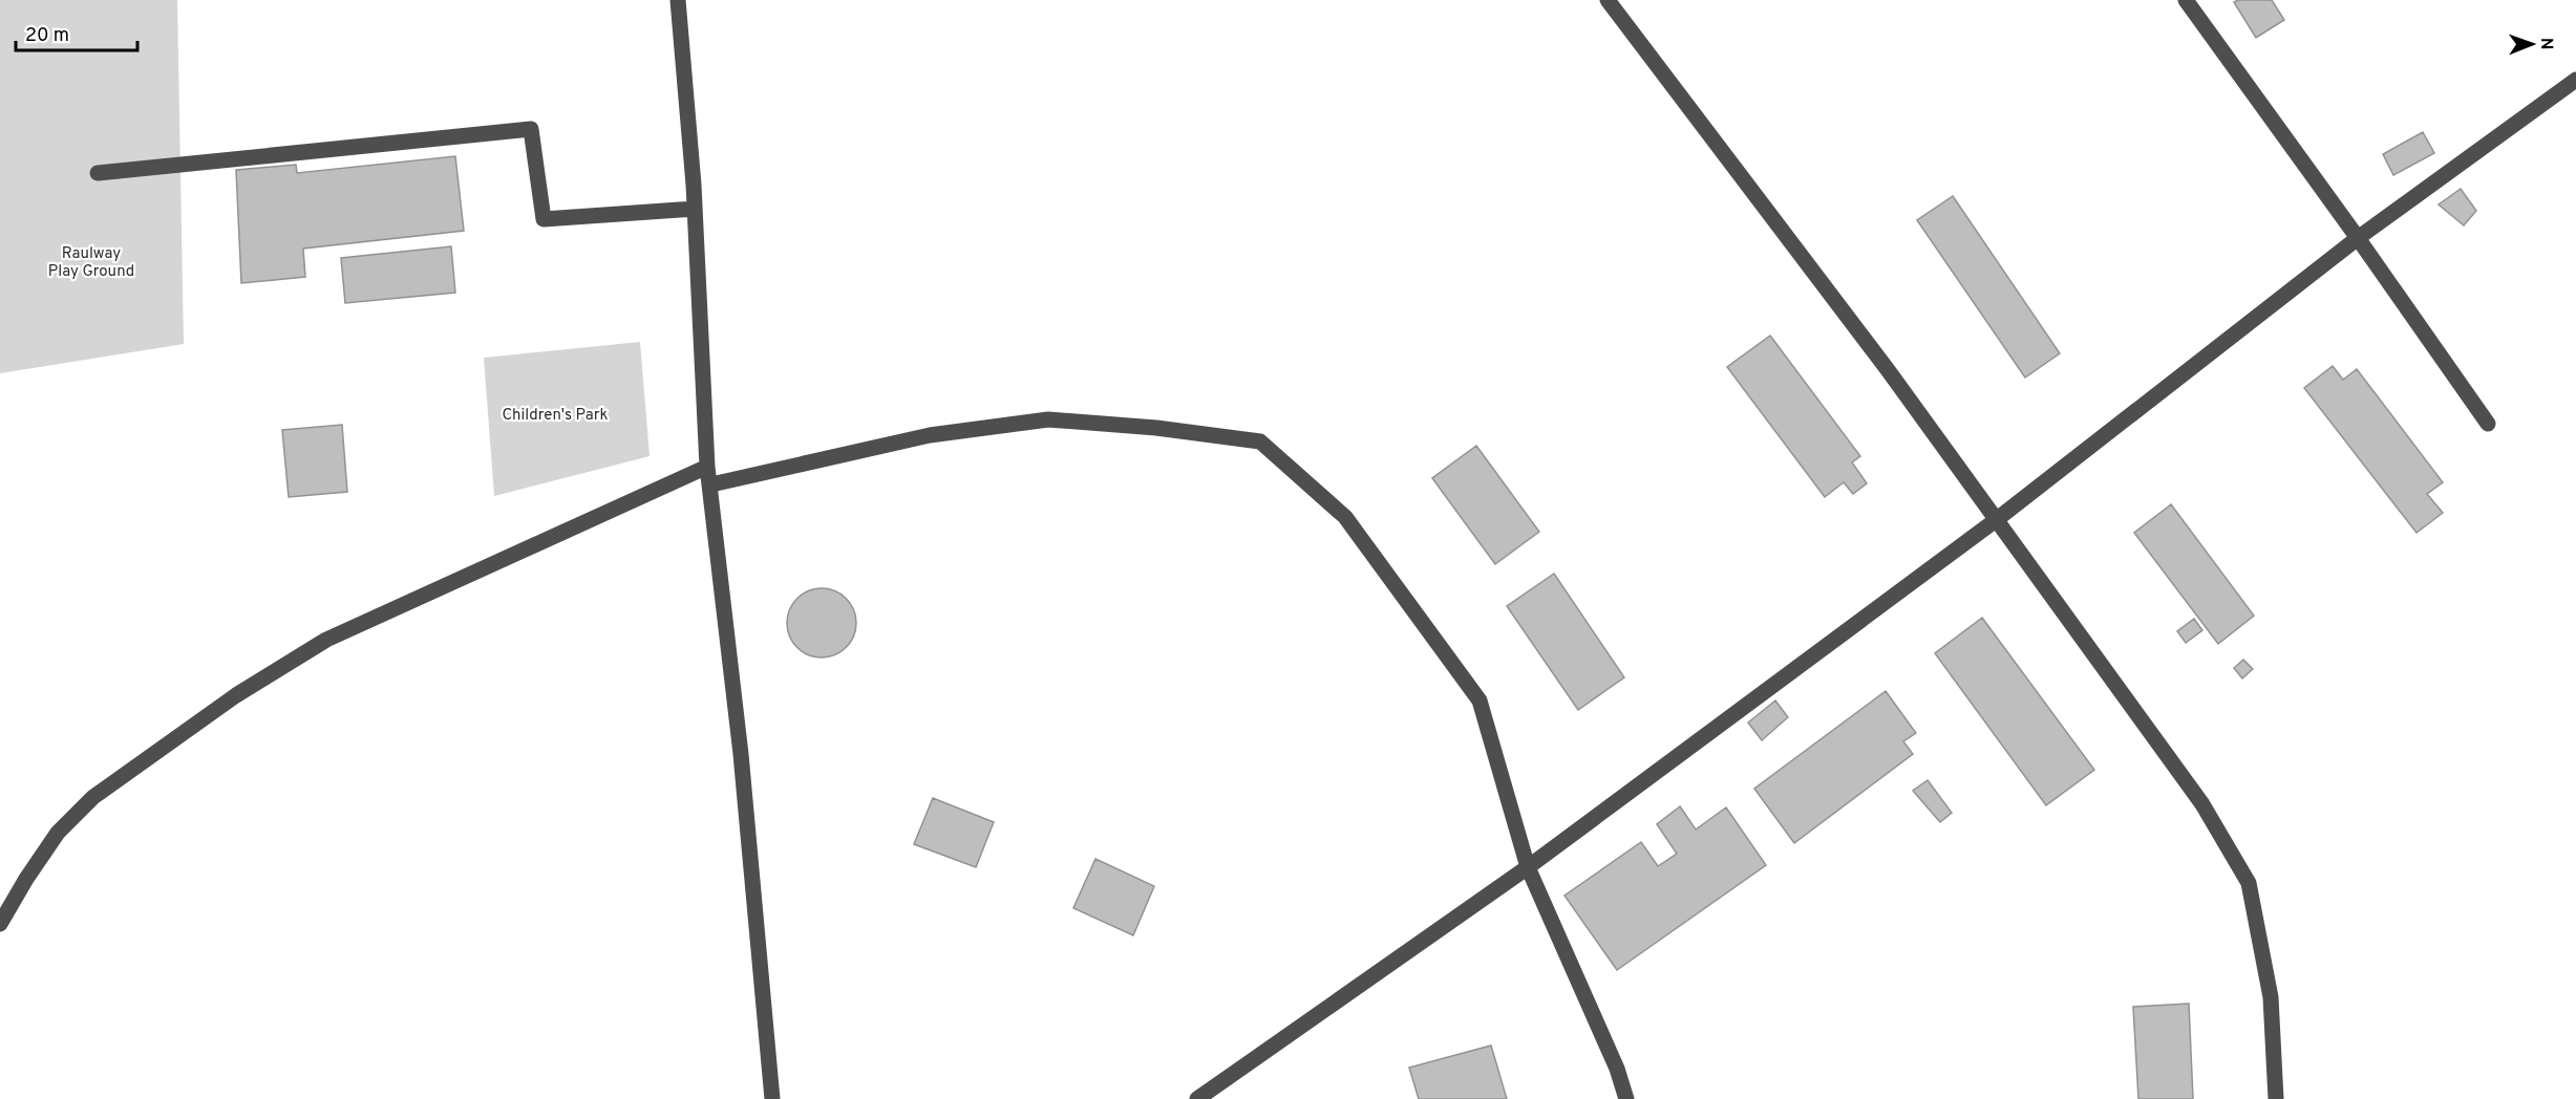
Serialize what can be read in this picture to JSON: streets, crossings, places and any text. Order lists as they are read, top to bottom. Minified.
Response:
{"parks":["Raulway Play Ground","Children's Park"],"scale_bar":"20 m","north":"right"}
